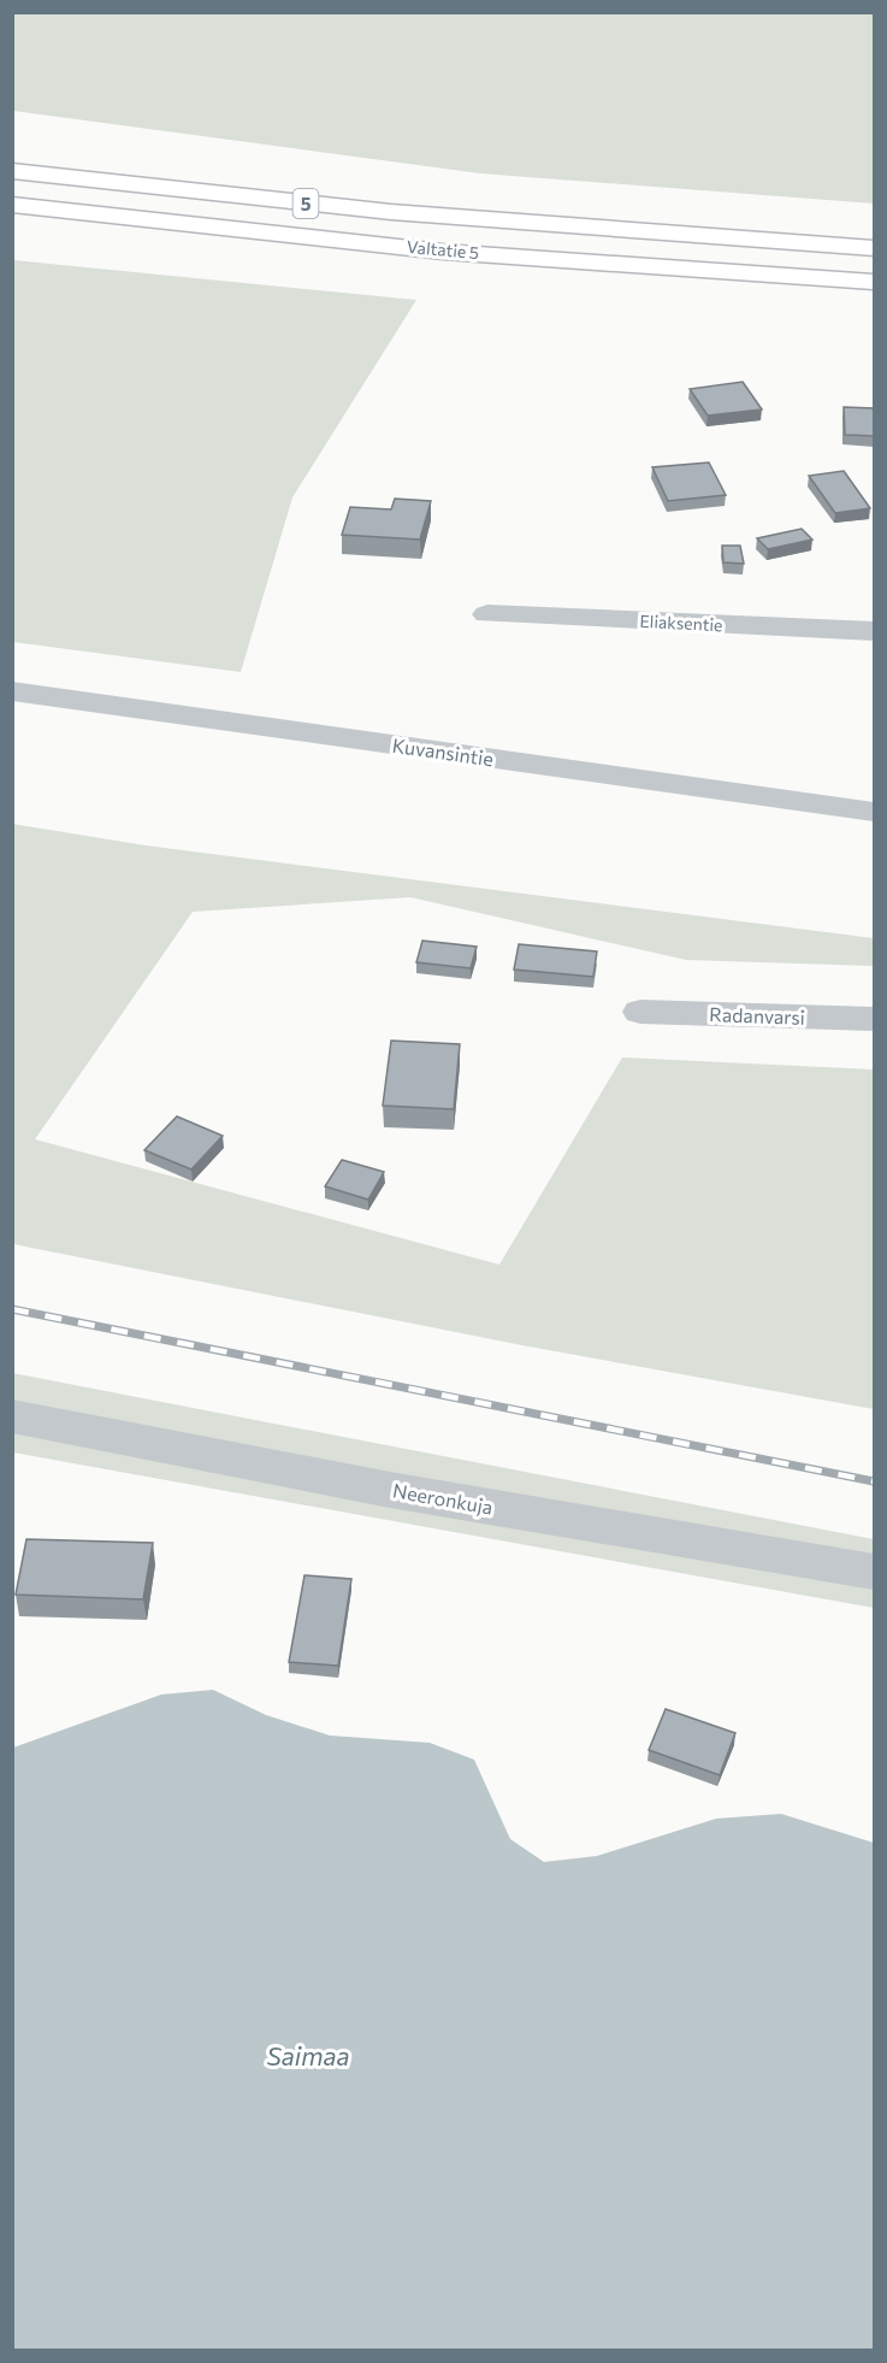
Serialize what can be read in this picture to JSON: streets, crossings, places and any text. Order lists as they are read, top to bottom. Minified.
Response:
{"streets":{"highway":["5","Valtatie 5"],"street":["Eliaksentie","Kuvansintie","Radanvarsi","Neeronkuja"]},"water":["Saimaa"]}
